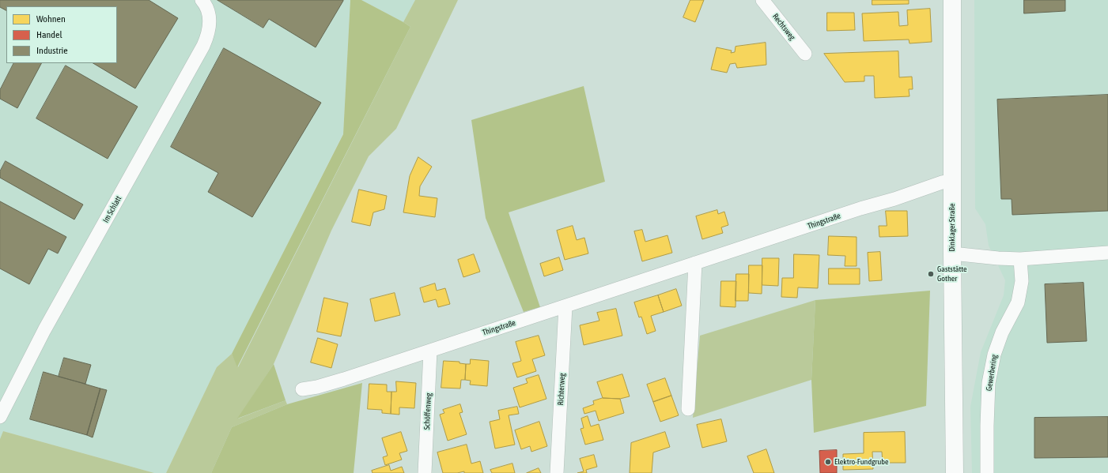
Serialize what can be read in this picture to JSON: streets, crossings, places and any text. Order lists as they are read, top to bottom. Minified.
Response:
{"streets":{"main road":["Dinklager Straße"],"street":["Rechtsweg","Im Schlatt","Thingstraße","Gewerbering","Richterweg","Schöffenweg"]},"crossings":[["Thingstraße","Dinklager Straße"],["Thingstraße","Richterweg"],["Thingstraße","Schöffenweg"]],"places":["Gaststätte Gother","Elektro-Fundgrube"],"legend":["Wohnen","Handel","Industrie"]}
